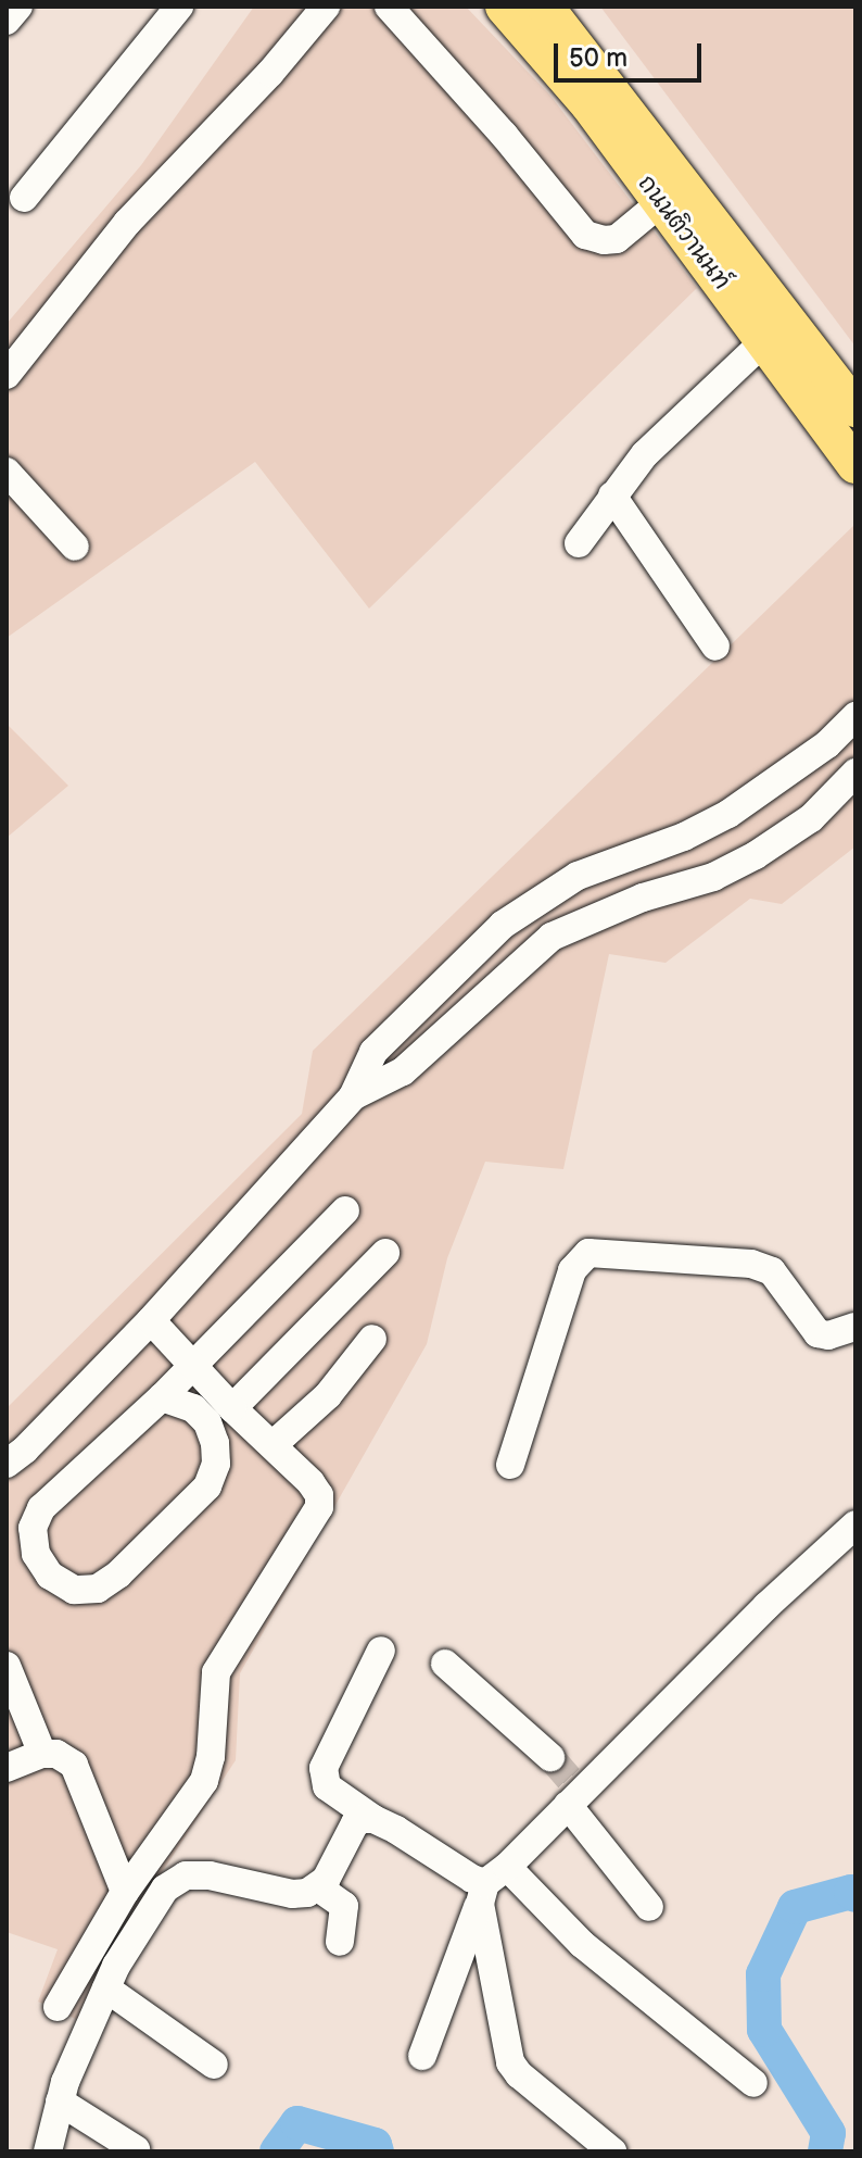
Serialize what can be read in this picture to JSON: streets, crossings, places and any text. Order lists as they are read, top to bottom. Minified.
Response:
{"streets":{"main road":["ถนนติวานนท์"]},"scale_bar":"50 m"}
